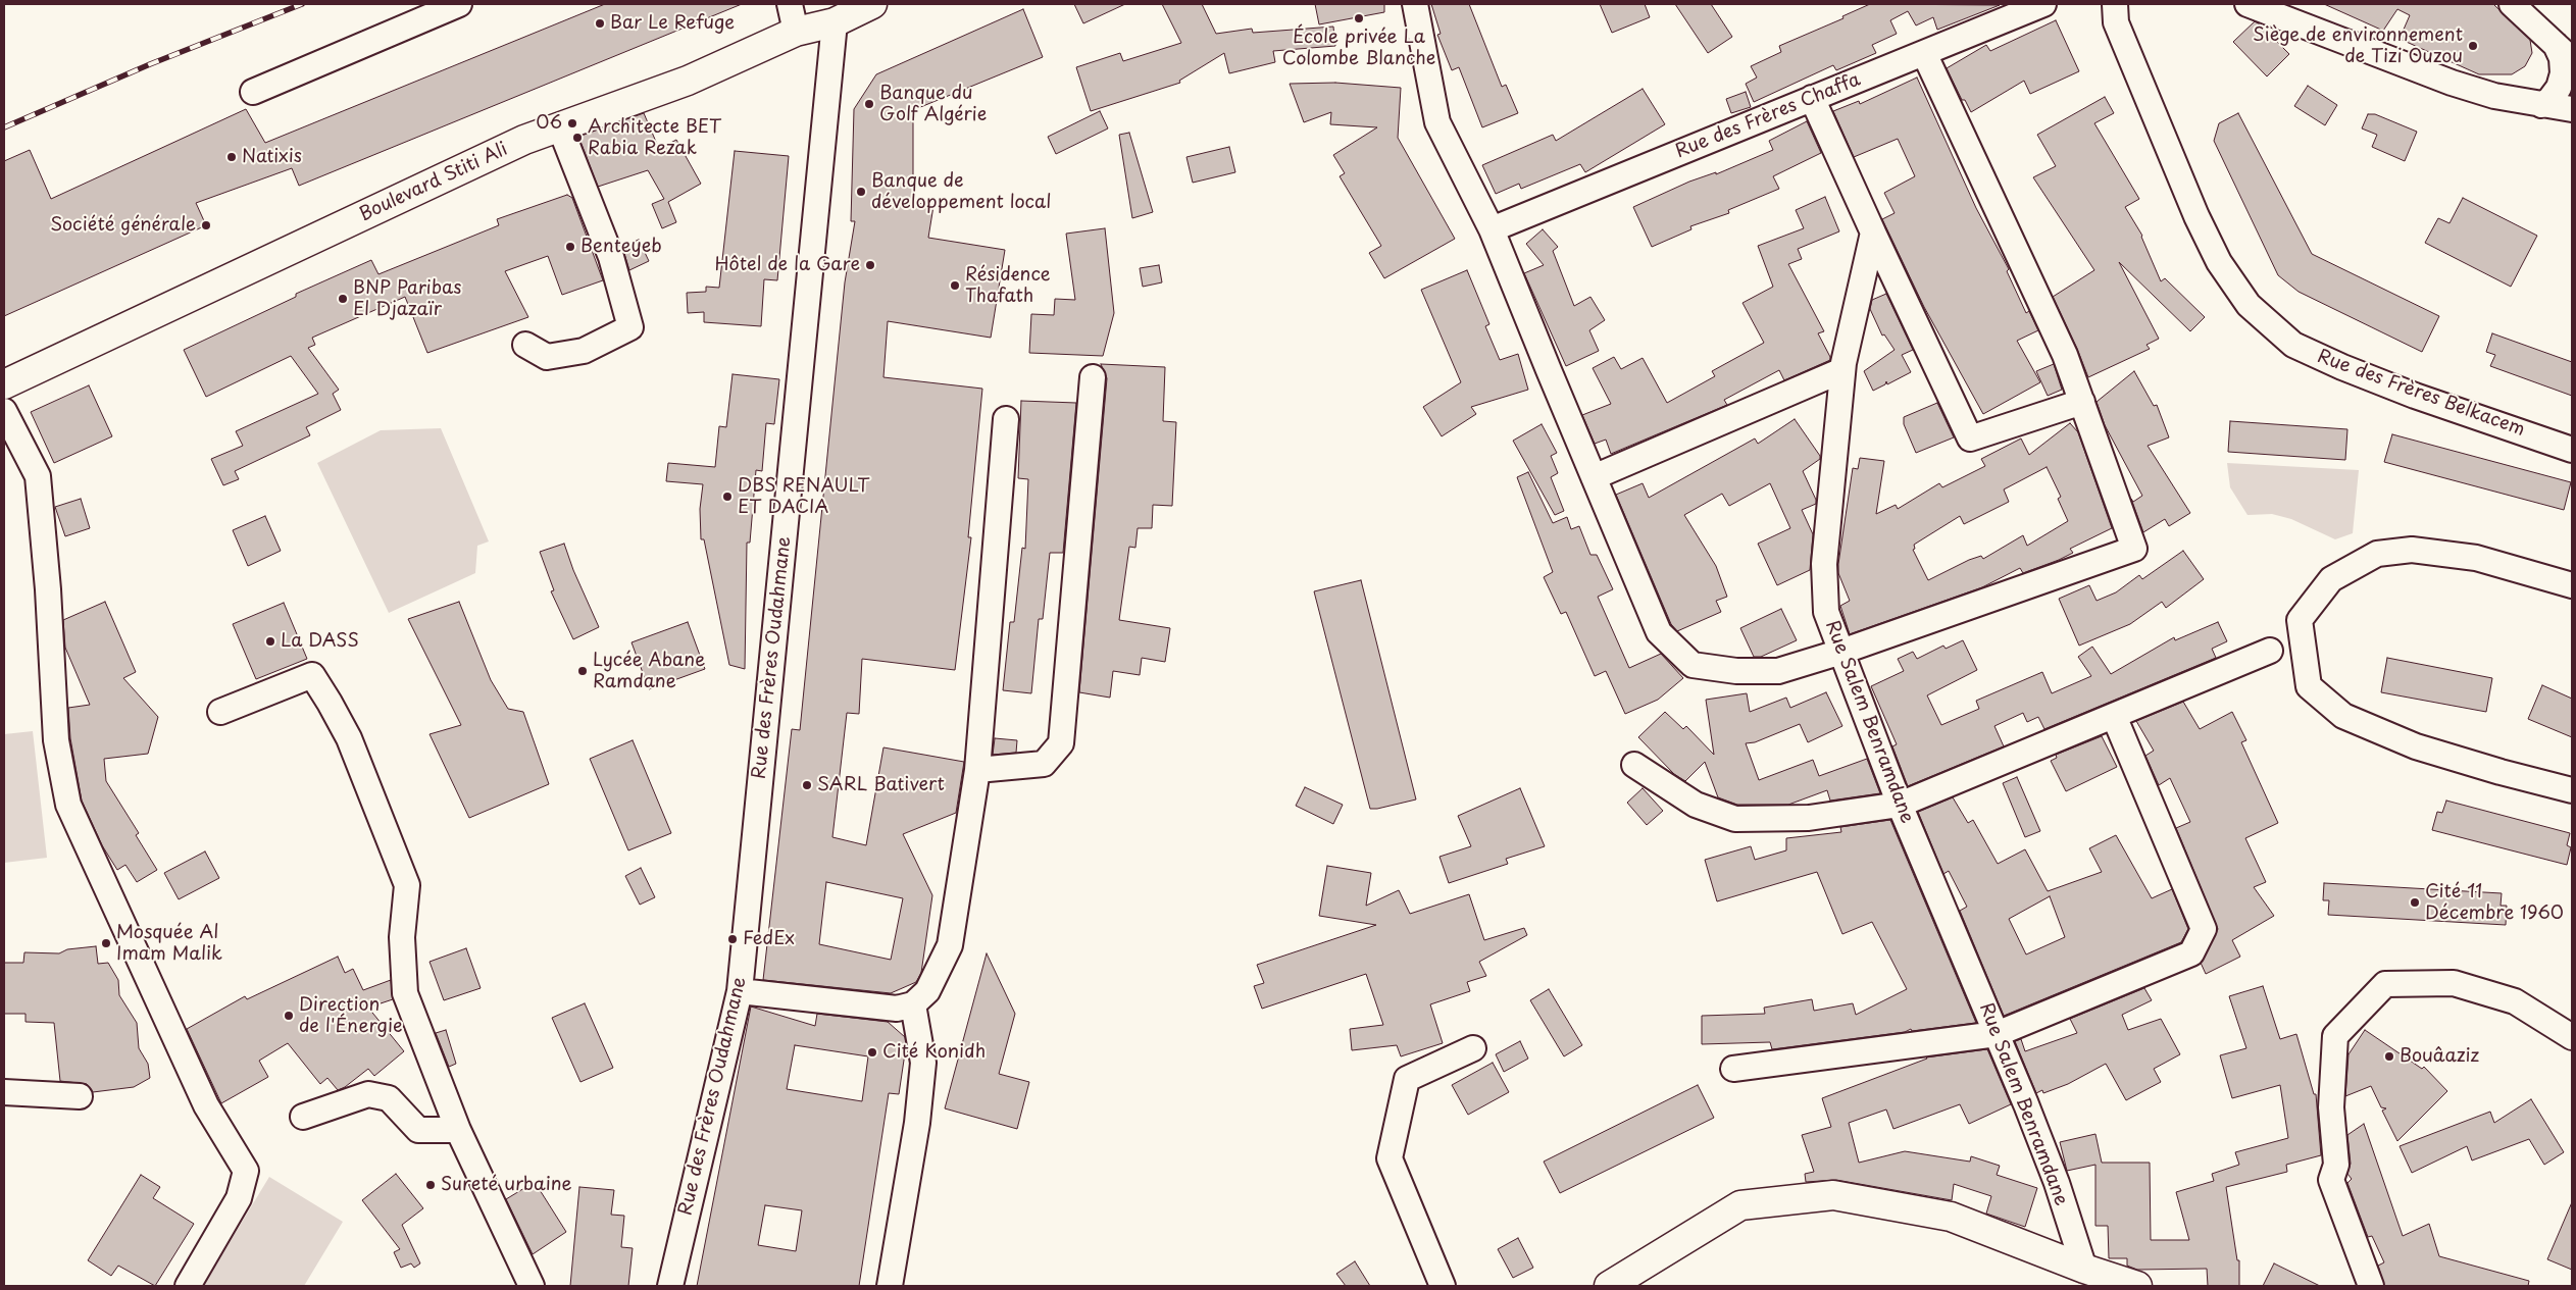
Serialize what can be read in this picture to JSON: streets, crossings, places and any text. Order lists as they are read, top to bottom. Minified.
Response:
{"streets":{"main road":["Boulevard Stiti Ali"],"street":["Rue des Frères Chaffa","Rue des Frères Belkacem","Rue des Frères Oudahmane","Rue Salem Benramdane"]},"crossings":[["Boulevard Stiti Ali","Rue des Frères Oudahmane"]],"places":["École privée La Colombe Blanche","Bar Le Refuge","Siège de environnement de Tizi Ouzou","Banque du Golf Algérie","06","Architecte BET Rabia Rezak","Natixis","Banque de développement local","Société générale","Benteyeb","Hôtel de la Gare","Résidence Thafath","BNP Paribas El Djazaïr","DBS RENAULT ET DACIA","La DASS","Lycée Abane Ramdane","SARL Bativert","Cité 11 Décembre 1960","FedEx","Mosquée Al Imam Malik","Direction de l'Énergie","Cité Konidh","Bouâaziz","Sureté urbaine"]}
